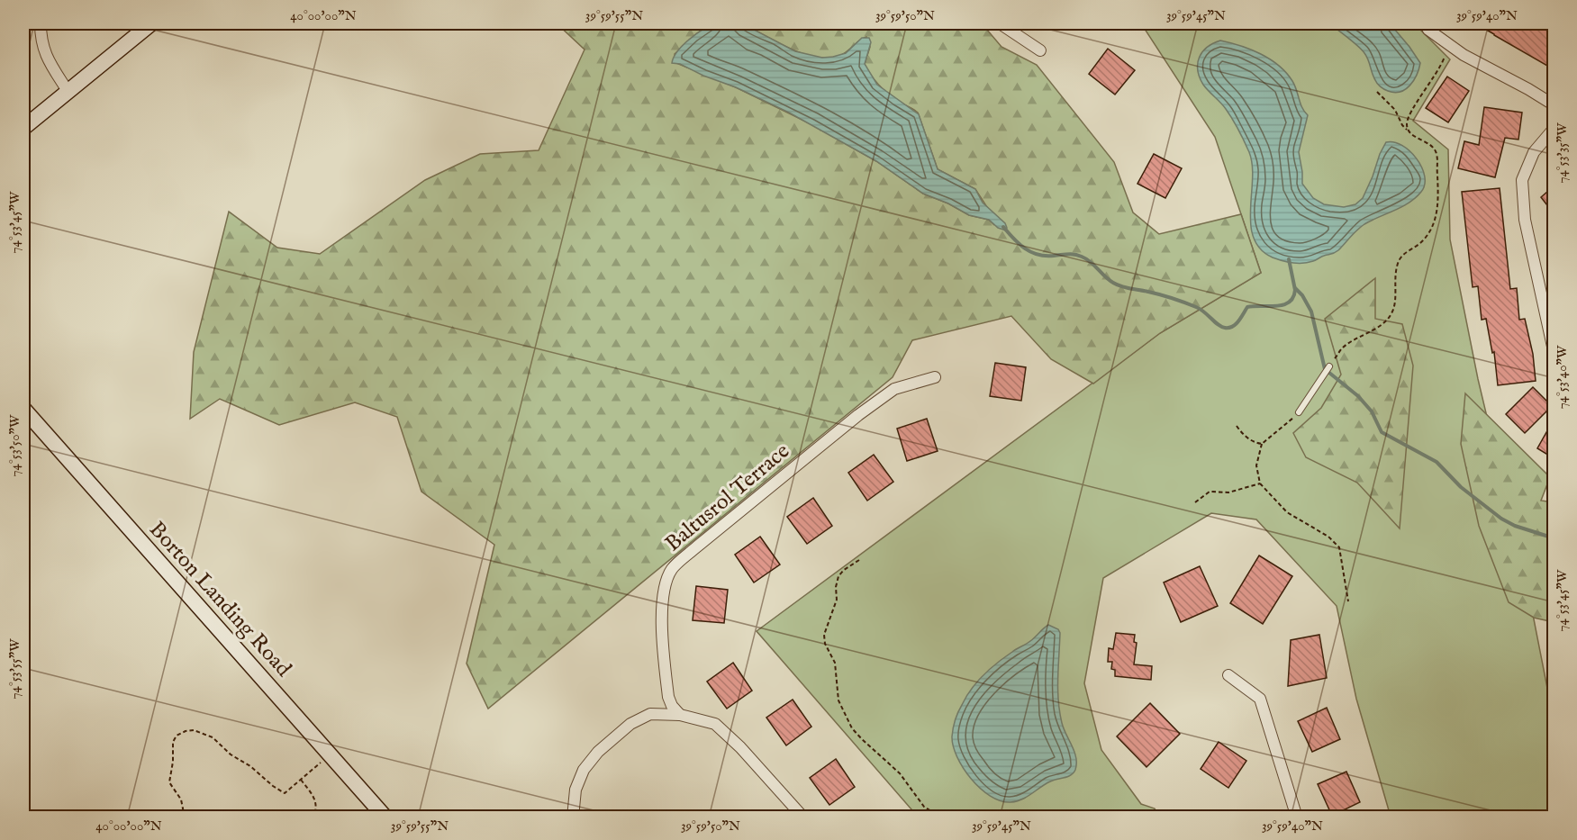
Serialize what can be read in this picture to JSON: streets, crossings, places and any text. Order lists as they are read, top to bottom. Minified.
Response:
{"streets":{"street":["Baltusrol Terrace","Borton Landing Road"]},"coordinates":["40°00'00\"N","39°59'55\"N","39°59'50\"N","39°59'45\"N","39°59'40\"N","74°53'35\"W","74°53'45\"W","74°53'40\"W","74°53'50\"W","74°53'55\"W"]}
